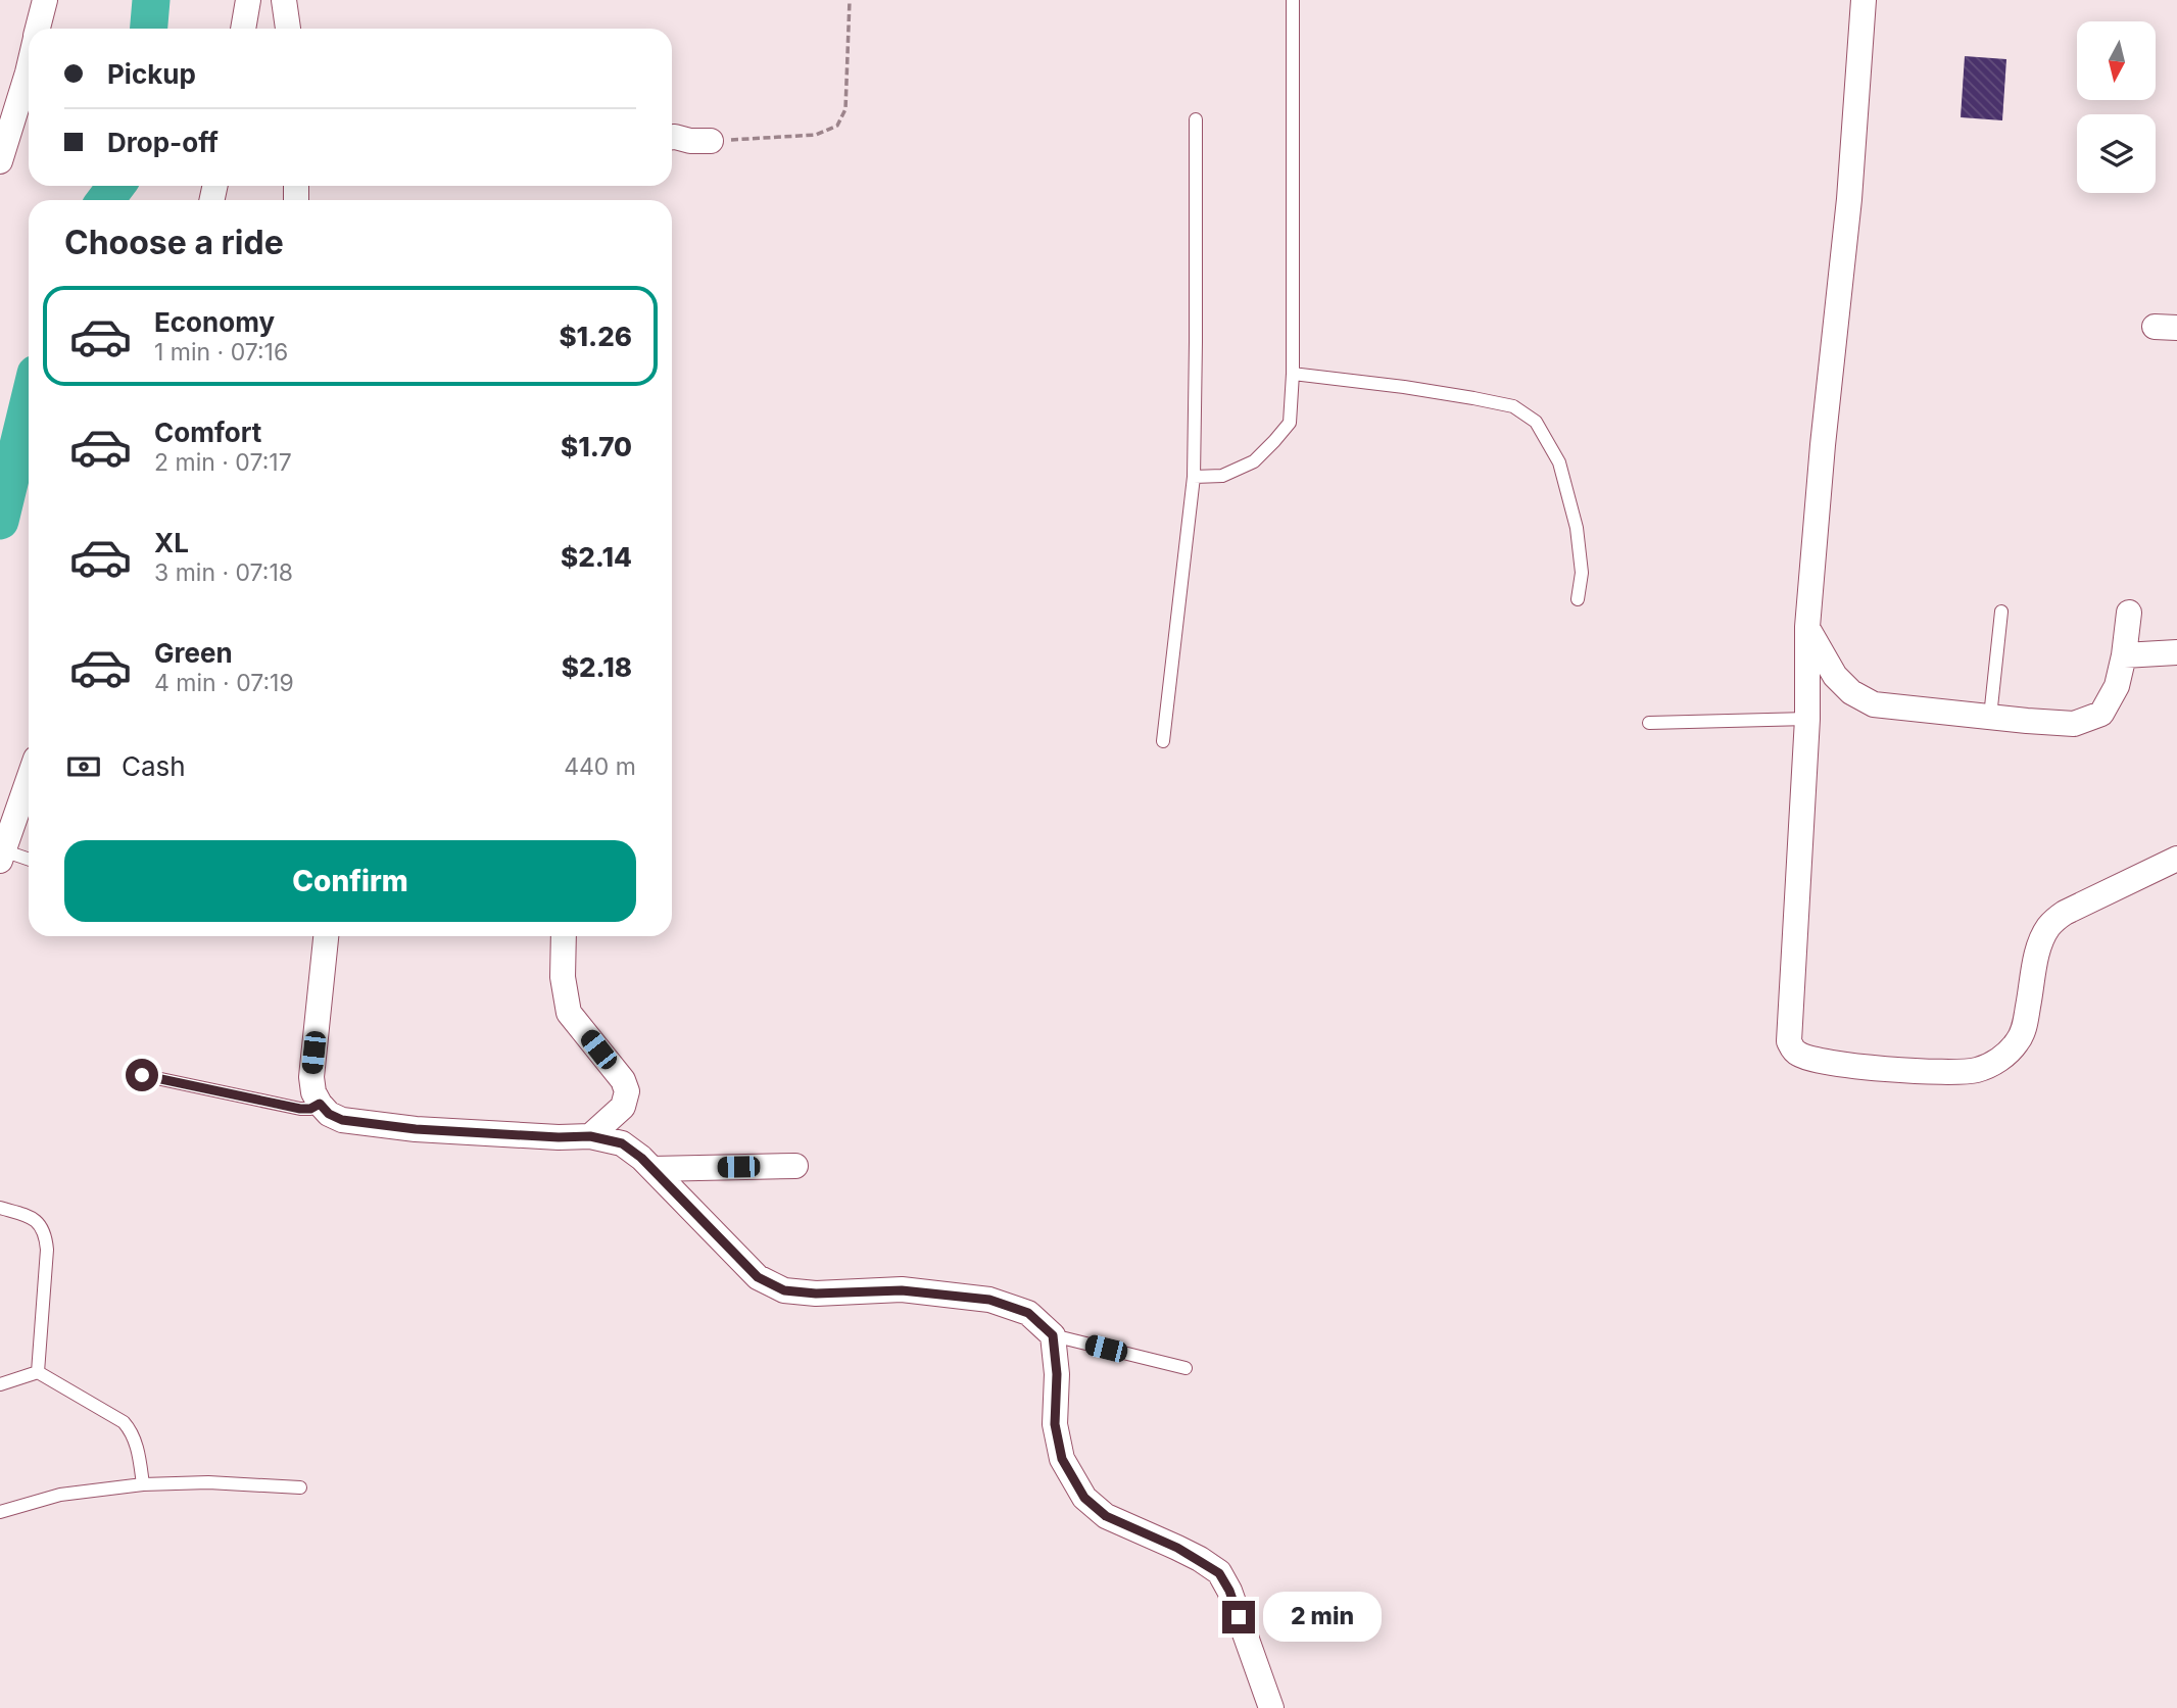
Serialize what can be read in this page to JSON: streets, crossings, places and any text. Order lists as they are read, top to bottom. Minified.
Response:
{"north":"bottom","page":{"banner":["Pickup","Drop-off"],"heading":"Choose a ride","list":[{"name":"Economy","note":"1 min · 07:16","value":"$1.26"},{"name":"Comfort","note":"2 min · 07:17","value":"$1.70"},{"name":"XL","note":"3 min · 07:18","value":"$2.14"},{"name":"Green","note":"4 min · 07:19","value":"$2.18"}],"pay":["Cash","440 m"],"buttons":"Confirm","bubble":"2 min"}}
